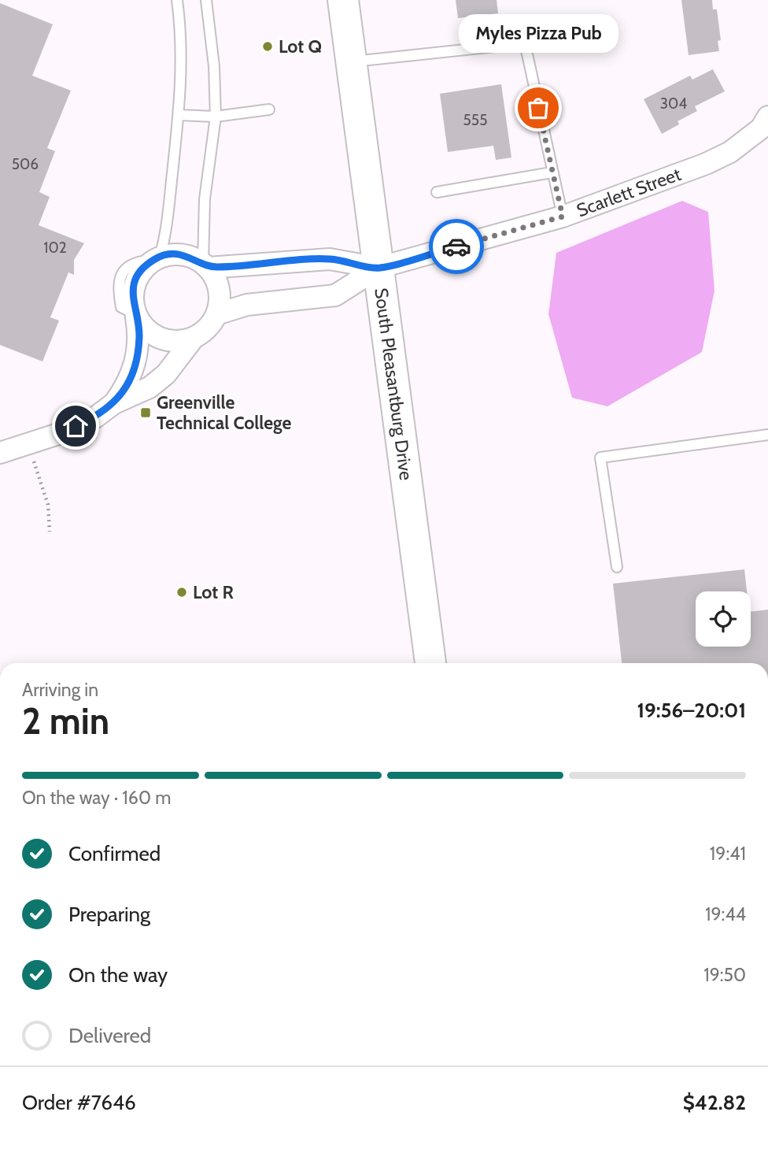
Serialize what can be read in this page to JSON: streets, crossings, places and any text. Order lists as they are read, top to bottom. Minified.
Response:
{"streets":{"main road":["South Pleasantburg Drive"],"street":["Scarlett Street"]},"crossings":[["Scarlett Street","South Pleasantburg Drive"]],"places":{"other":["Lot Q","Myles Pizza Pub","Lot R"],"transit":["Greenville Technical College"]},"house_numbers":["304","555","506","102"],"page":{"bubble":"Myles Pizza Pub","heading":["2 min","Arriving in","19:56–20:01"],"panel":["Order #7646","$42.82"],"bar":"On the way · 160 m","list":[["Confirmed","19:41"],["Preparing","19:44"],["On the way","19:50"],"Delivered"]}}
